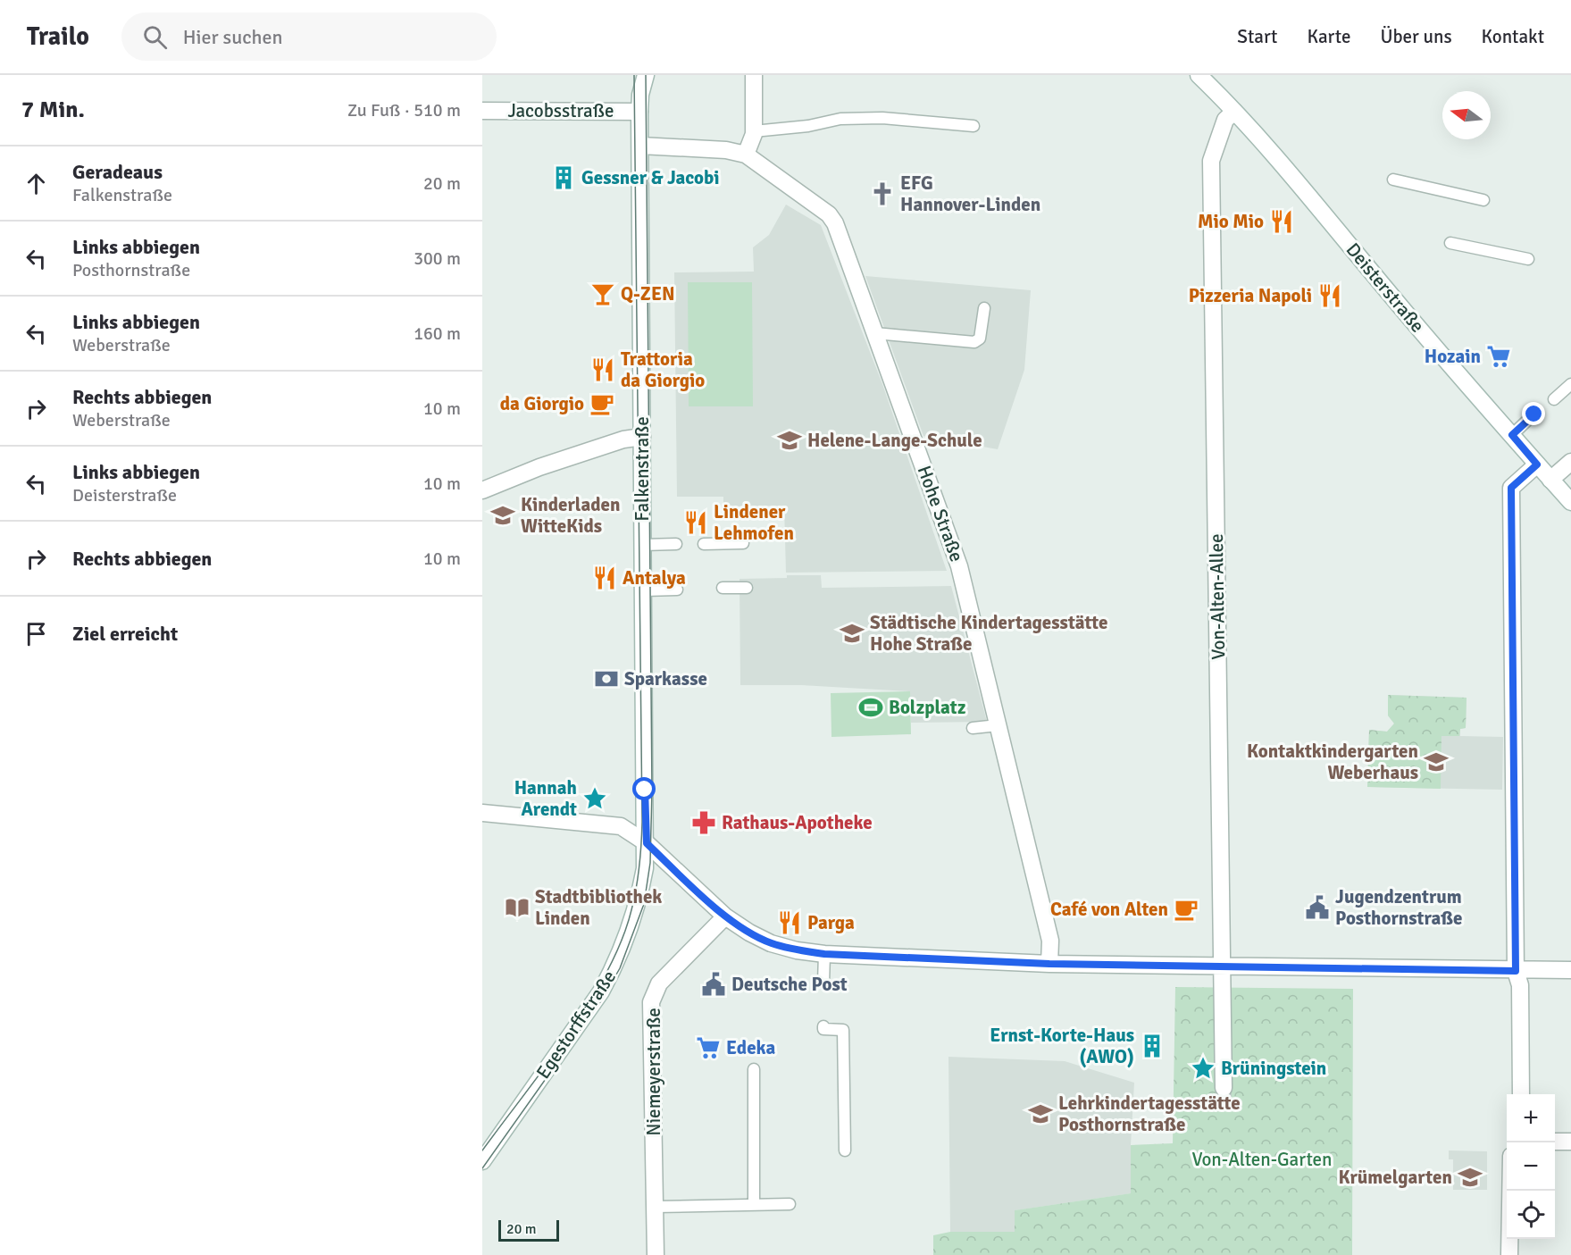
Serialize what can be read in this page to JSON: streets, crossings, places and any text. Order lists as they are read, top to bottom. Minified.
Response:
{"streets":{"street":["Jacobsstraße","Deisterstraße","Falkenstraße","Hohe Straße","Von-Alten-Allee","Egestorffstraße","Niemeyerstraße"]},"crossings":[["Jacobsstraße","Falkenstraße"],["Deisterstraße","Von-Alten-Allee"],["Falkenstraße","Hohe Straße"],["Falkenstraße","Egestorffstraße"]],"parks":["Von-Alten-Garten"],"places":{"building":["Gessner & Jacobi","Ernst-Korte-Haus (AWO)"],"church":["EFG Hannover-Linden"],"restaurant":["Mio Mio","Pizzeria Napoli","Trattoria da Giorgio","Lindener Lehmofen","Antalya","Parga"],"bar":["Q-ZEN"],"supermarket":["Hozain","Edeka"],"cafe":["da Giorgio","Café von Alten"],"school or university":["Helene-Lange-Schule","Kinderladen WitteKids","Städtische Kindertagesstätte Hohe Straße","Kontaktkindergarten Weberhaus","Lehrkindertagesstätte Posthornstraße","Krümelgarten"],"bank":["Sparkasse"],"sports":["Bolzplatz"],"place":["Hannah Arendt","Brüningstein"],"pharmacy":["Rathaus-Apotheke"],"library":["Stadtbibliothek Linden"],"public building":["Jugendzentrum Posthornstraße","Deutsche Post"]},"scale_bar":"20 m","north":"left","page":{"header":"Trailo","search":"Hier suchen","nav":["Start","Karte","Über uns","Kontakt"],"heading":["7 Min.","Zu Fuß · 510 m"],"list":[["Geradeaus","Falkenstraße","20 m"],["Links abbiegen","Posthornstraße","300 m"],["Links abbiegen","Weberstraße","160 m"],["Rechts abbiegen","Weberstraße","10 m"],["Links abbiegen","Deisterstraße","10 m"],["Rechts abbiegen","10 m"],"Ziel erreicht"],"map_buttons":["+","−"],"scale":"20 m"}}
